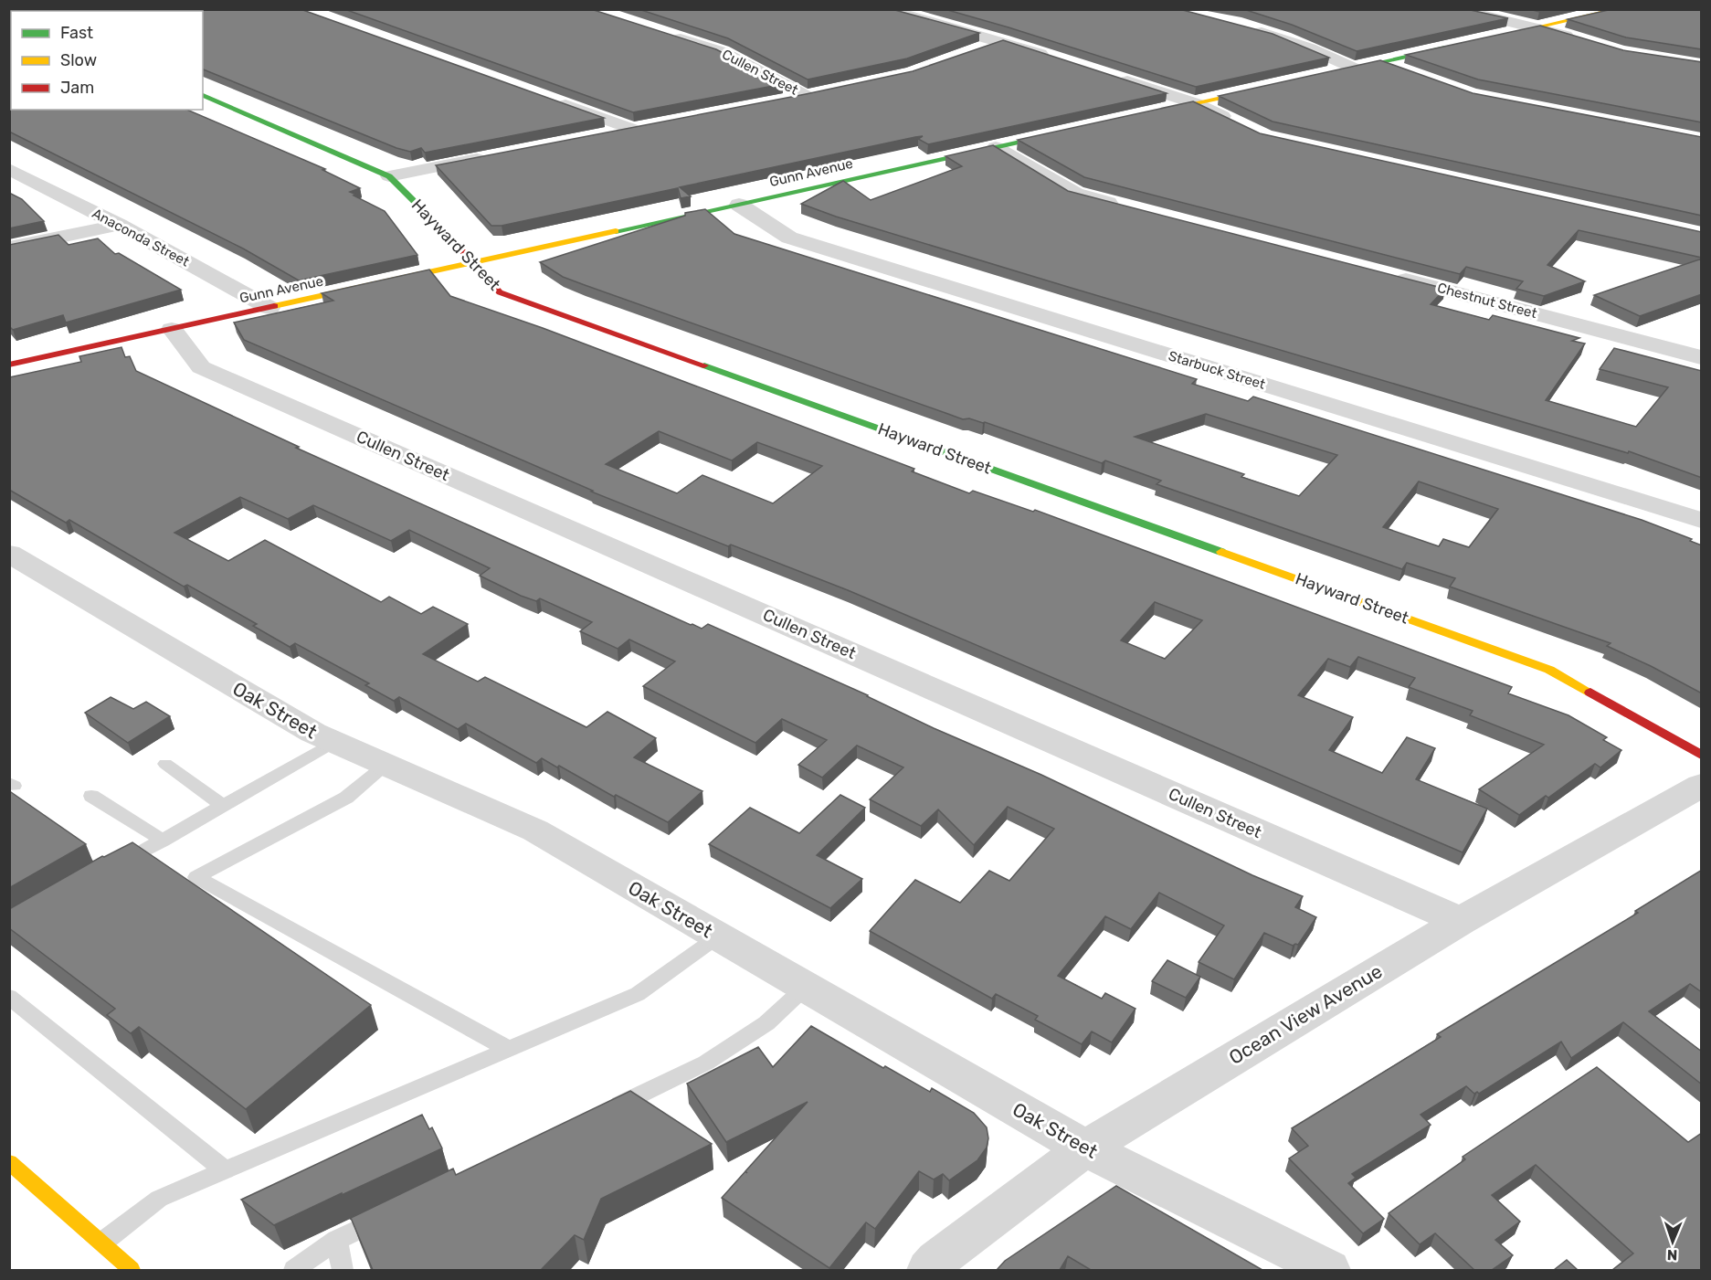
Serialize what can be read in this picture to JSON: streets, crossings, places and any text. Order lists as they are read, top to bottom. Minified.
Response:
{"streets":{"street":["Cullen Street","Gunn Avenue","Anaconda Street","Hayward Street","Chestnut Street","Starbuck Street","Oak Street","Ocean View Avenue"]},"crossings":[["Cullen Street","Gunn Avenue"],["Cullen Street","Ocean View Avenue"],["Gunn Avenue","Anaconda Street"],["Gunn Avenue","Hayward Street"],["Gunn Avenue","Starbuck Street"],["Oak Street","Ocean View Avenue"]],"legend":["Fast","Slow","Jam"],"north":"bottom"}
